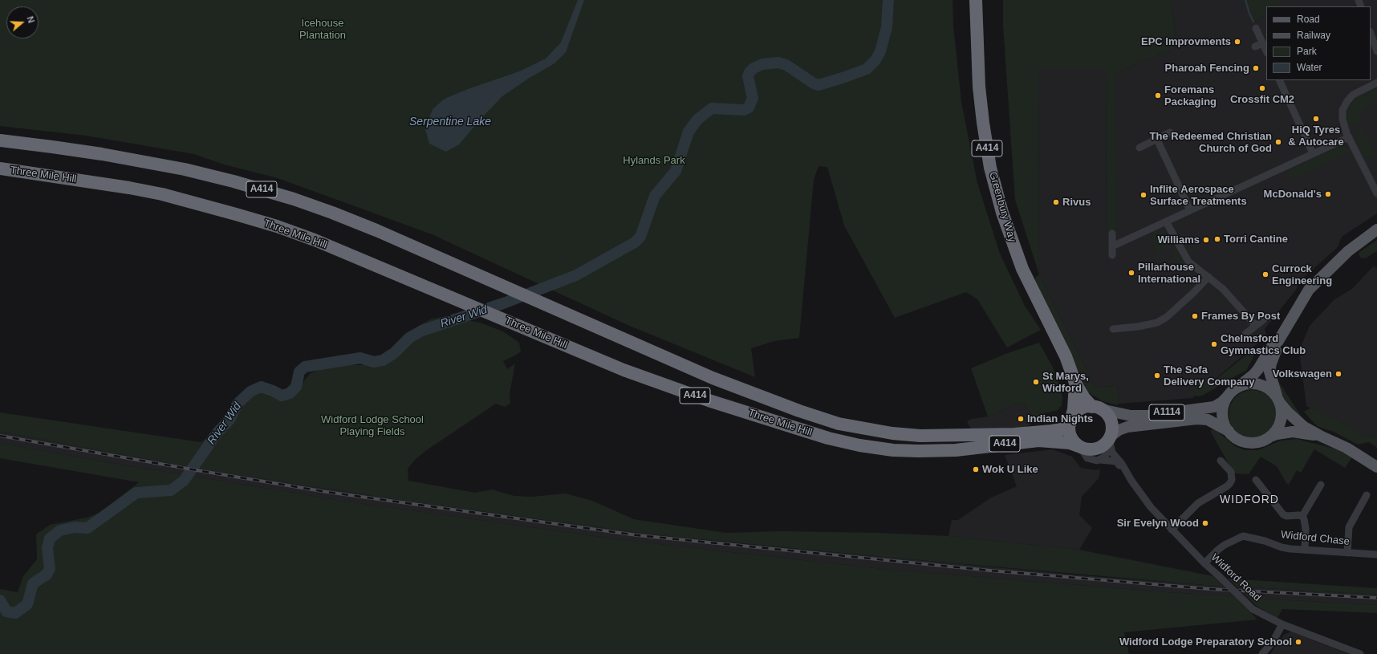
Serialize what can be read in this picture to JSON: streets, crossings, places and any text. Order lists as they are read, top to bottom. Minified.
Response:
{"streets":{"highway":["A414","Three Mile Hill","Greenbury Way"],"main road":["A1114"],"street":["Widford Chase","Widford Road"]},"crossings":[["A414","Three Mile Hill"],["A414","Greenbury Way"],["A414","A1114"],["A414","Widford Road"],["Three Mile Hill","Greenbury Way"],["Three Mile Hill","A1114"],["Three Mile Hill","Widford Road"],["Greenbury Way","A1114"],["Greenbury Way","Widford Road"],["A1114","Widford Road"],["Widford Chase","Widford Road"]],"districts":["WIDFORD"],"water":["Serpentine Lake","River Wid"],"parks":["Icehouse Plantation","Hylands Park","Widford Lodge School Playing Fields"],"places":["EPC Improvments","Pharoah Fencing","Crossfit CM2","Foremans Packaging","HiQ Tyres & Autocare","The Redeemed Christian Church of God","McDonald's","Inflite Aerospace Surface Treatments","Rivus","Torri Cantine","Williams","Pillarhouse International","Currock Engineering","Frames By Post","Chelmsford Gymnastics Club","Volkswagen","The Sofa Delivery Company","St Marys, Widford","Indian Nights","Wok U Like","Sir Evelyn Wood","Widford Lodge Preparatory School"],"legend":["Road","Railway","Park","Water"],"north":"right"}
